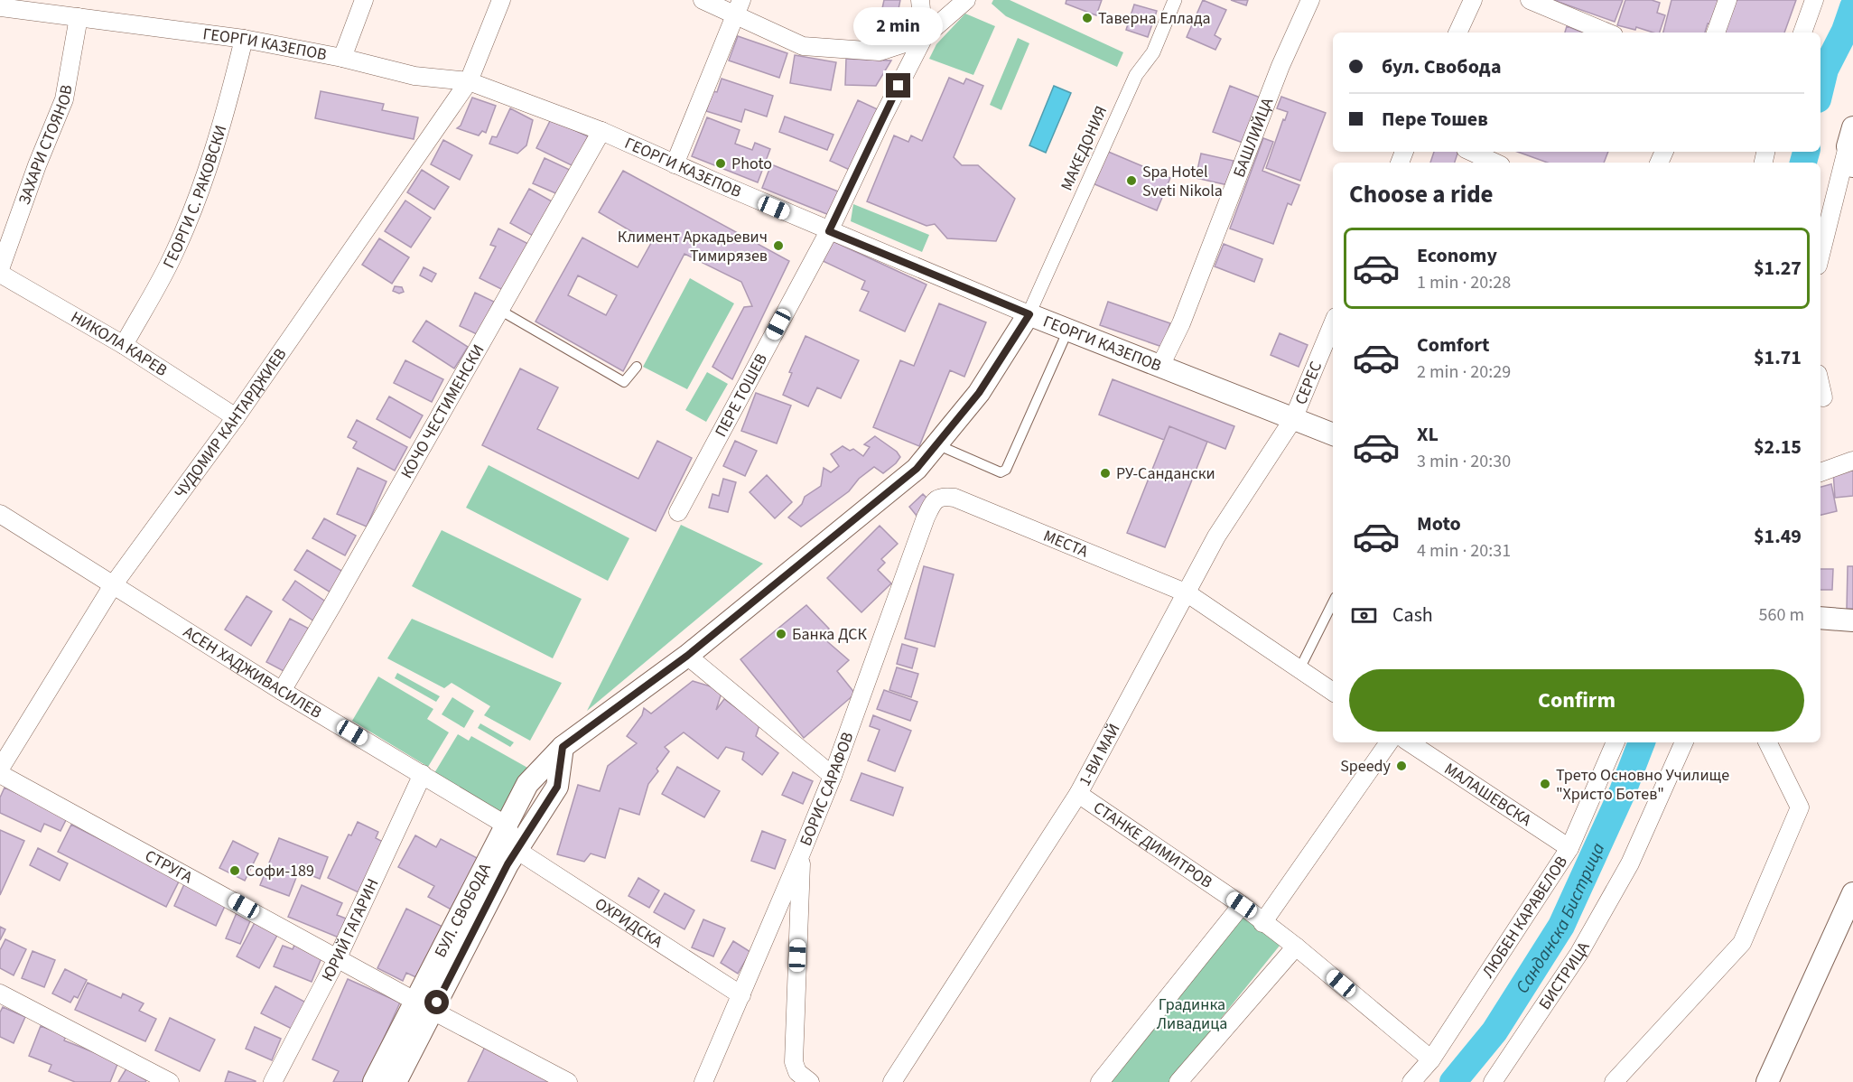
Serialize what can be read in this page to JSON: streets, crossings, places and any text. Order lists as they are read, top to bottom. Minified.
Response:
{"streets":{"street":["ГЕОРГИ КАЗЕПОВ","БАШЛИЙЦА","ЗАХАРИ СТОЯНОВ","МАКЕДОНИЯ","ГЕОРГИ С. РАКОВСКИ","НИКОЛА КАРЕВ","СЕРЕС","ПЕРЕ ТОШЕВ","КОЧО ЧЕСТИМЕНСКИ","ЧУДОМИР КАНТАРДЖИЕВ","МЕСТА","АСЕН ХАДЖИВАСИЛЕВ","1-ВИ МАЙ","БОРИС САРАФОВ","МАЛАШЕВСКА","СТАНКЕ ДИМИТРОВ","СТРУГА","БУЛ. СВОБОДА","ЛЮБЕН КАРАВЕЛОВ","ОХРИДСКА","ЮРИЙ ГАГАРИН","БИСТРИЦА"]},"crossings":[["ГЕОРГИ КАЗЕПОВ","БАШЛИЙЦА"],["ГЕОРГИ КАЗЕПОВ","ЗАХАРИ СТОЯНОВ"],["ГЕОРГИ КАЗЕПОВ","МАКЕДОНИЯ"],["ГЕОРГИ КАЗЕПОВ","ГЕОРГИ С. РАКОВСКИ"],["ГЕОРГИ КАЗЕПОВ","СЕРЕС"],["ГЕОРГИ КАЗЕПОВ","ПЕРЕ ТОШЕВ"],["ГЕОРГИ КАЗЕПОВ","КОЧО ЧЕСТИМЕНСКИ"],["ГЕОРГИ КАЗЕПОВ","ЧУДОМИР КАНТАРДЖИЕВ"],["ГЕОРГИ КАЗЕПОВ","1-ВИ МАЙ"],["ГЕОРГИ КАЗЕПОВ","БУЛ. СВОБОДА"],["МАКЕДОНИЯ","БУЛ. СВОБОДА"],["ГЕОРГИ С. РАКОВСКИ","НИКОЛА КАРЕВ"],["НИКОЛА КАРЕВ","ЧУДОМИР КАНТАРДЖИЕВ"],["СЕРЕС","1-ВИ МАЙ"],["КОЧО ЧЕСТИМЕНСКИ","АСЕН ХАДЖИВАСИЛЕВ"],["ЧУДОМИР КАНТАРДЖИЕВ","АСЕН ХАДЖИВАСИЛЕВ"],["МЕСТА","1-ВИ МАЙ"],["МЕСТА","БОРИС САРАФОВ"],["АСЕН ХАДЖИВАСИЛЕВ","БУЛ. СВОБОДА"],["АСЕН ХАДЖИВАСИЛЕВ","ЮРИЙ ГАГАРИН"],["1-ВИ МАЙ","СТАНКЕ ДИМИТРОВ"],["БОРИС САРАФОВ","ОХРИДСКА"],["МАЛАШЕВСКА","ЛЮБЕН КАРАВЕЛОВ"],["СТАНКЕ ДИМИТРОВ","ЛЮБЕН КАРАВЕЛОВ"],["СТРУГА","БУЛ. СВОБОДА"],["СТРУГА","ЮРИЙ ГАГАРИН"],["БУЛ. СВОБОДА","ОХРИДСКА"]],"water":["Санданска Бистрица"],"parks":["Градинка Ливадица"],"places":["Таверна Еллада","Photo","Spa Hotel Sveti Nikola","Климент Аркадьевич Тимирязев","РУ-Сандански","Банка ДСК","Speedy","Трето Основно Училище \"Христо Ботев\"","Софи-189"],"page":{"bubble":"2 min","banner":["бул. Свобода","Пере Тошев"],"heading":"Choose a ride","list":[{"name":"Economy","note":"1 min · 20:28","value":"$1.27"},{"name":"Comfort","note":"2 min · 20:29","value":"$1.71"},{"name":"XL","note":"3 min · 20:30","value":"$2.15"},{"name":"Moto","note":"4 min · 20:31","value":"$1.49"}],"pay":["Cash","560 m"],"buttons":"Confirm"}}
